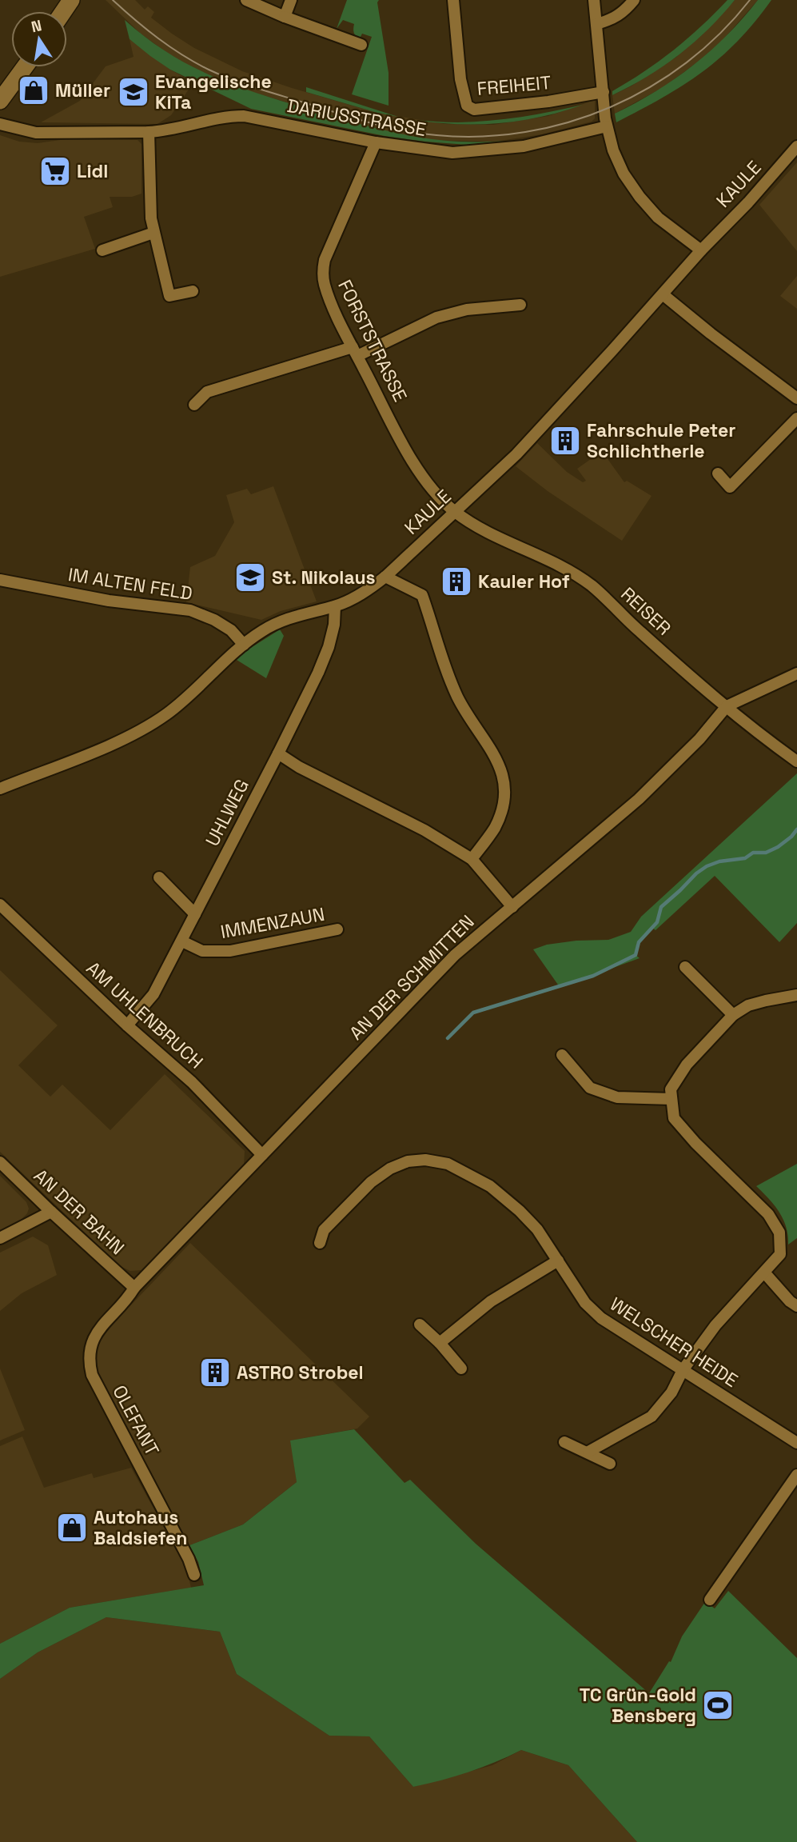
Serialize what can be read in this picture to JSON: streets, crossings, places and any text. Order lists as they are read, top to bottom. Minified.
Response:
{"streets":{"street":["FREIHEIT","DARIUSSTRASSE","KAULE","FORSTSTRASSE","IM ALTEN FELD","REISER","UHLWEG","IMMENZAUN","AN DER SCHMITTEN","AM UHLENBRUCH","AN DER BAHN","WELSCHER HEIDE","OLEFANT"]},"crossings":[["DARIUSSTRASSE","FORSTSTRASSE"],["KAULE","FORSTSTRASSE"],["KAULE","IM ALTEN FELD"],["KAULE","REISER"],["KAULE","UHLWEG"],["FORSTSTRASSE","REISER"],["REISER","AN DER SCHMITTEN"],["UHLWEG","IMMENZAUN"],["UHLWEG","AM UHLENBRUCH"],["AN DER SCHMITTEN","AM UHLENBRUCH"],["AN DER SCHMITTEN","AN DER BAHN"],["AN DER SCHMITTEN","OLEFANT"],["AN DER BAHN","OLEFANT"]],"places":{"shop":["Müller","Autohaus Baldsiefen"],"school or university":["Evangelische KiTa","St. Nikolaus"],"supermarket":["Lidl"],"building":["Fahrschule Peter Schlichtherle","Kauler Hof","ASTRO Strobel"],"sports":["TC Grün-Gold Bensberg"]},"north":"top"}
